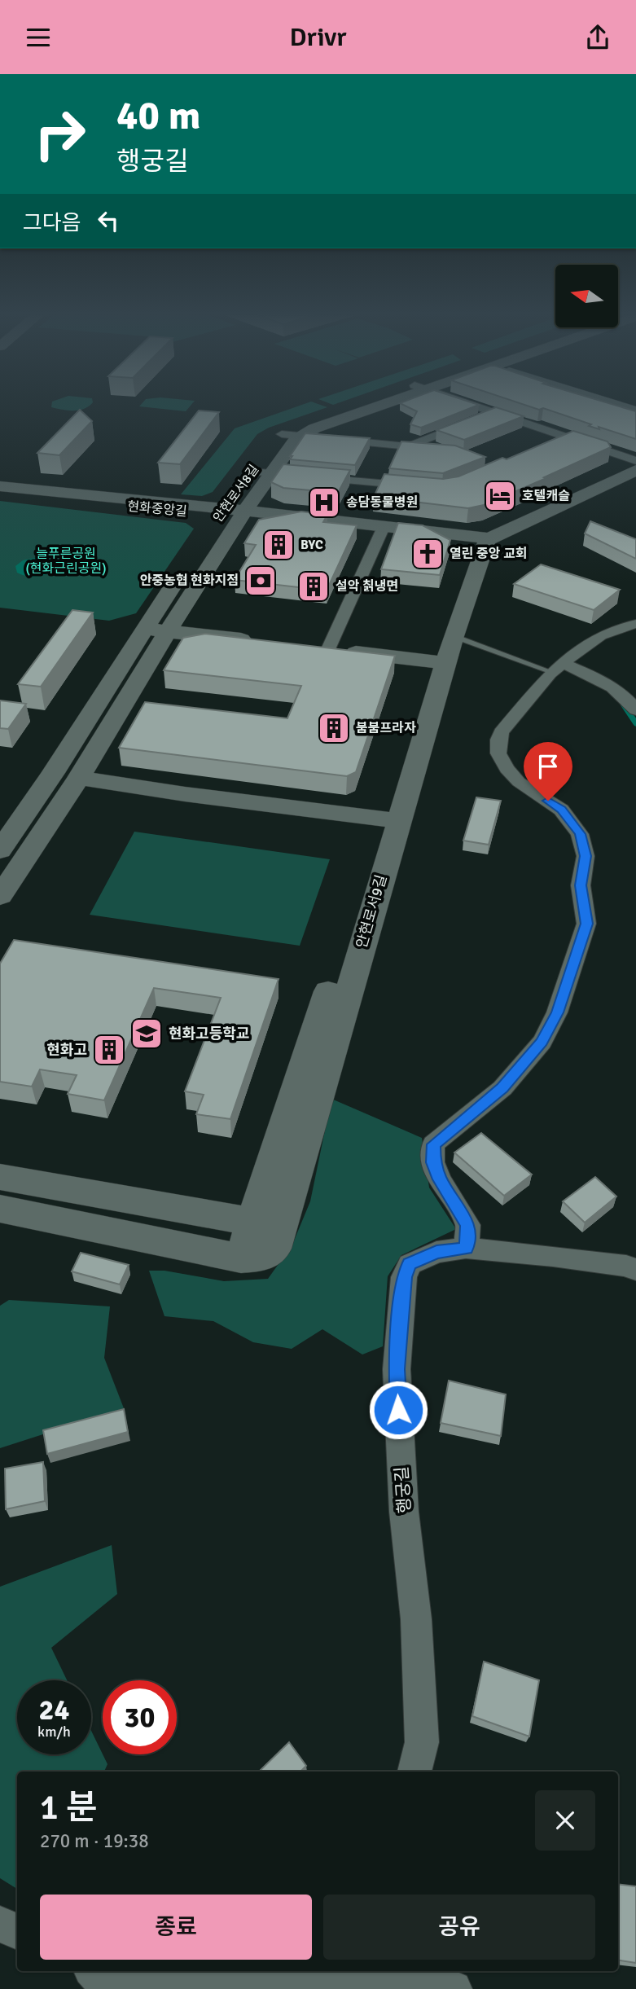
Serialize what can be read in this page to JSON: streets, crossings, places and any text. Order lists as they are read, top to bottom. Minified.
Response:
{"streets":{"street":["안현로서8길","현화중앙길","안현로서9길","행궁길"]},"crossings":[["안현로서8길","현화중앙길"],["현화중앙길","안현로서9길"]],"parks":["늘푸른공원 (현화근린공원)"],"places":{"hotel":["호텔캐슬"],"hospital":["송담동물병원"],"building":["BYC","설악 칡냉면","붐붐프라자","현화고"],"church":["열린 중앙 교회"],"bank":["안중농협 현화지점"],"school or university":["현화고등학교"]},"north":"left","page":{"header":"Drivr","turn":["40 m","행궁길"],"then":"그다음","speed":"24 km/h","limit":"30","heading":["1 분","270 m · 19:38"],"buttons":["종료","공유"]}}
